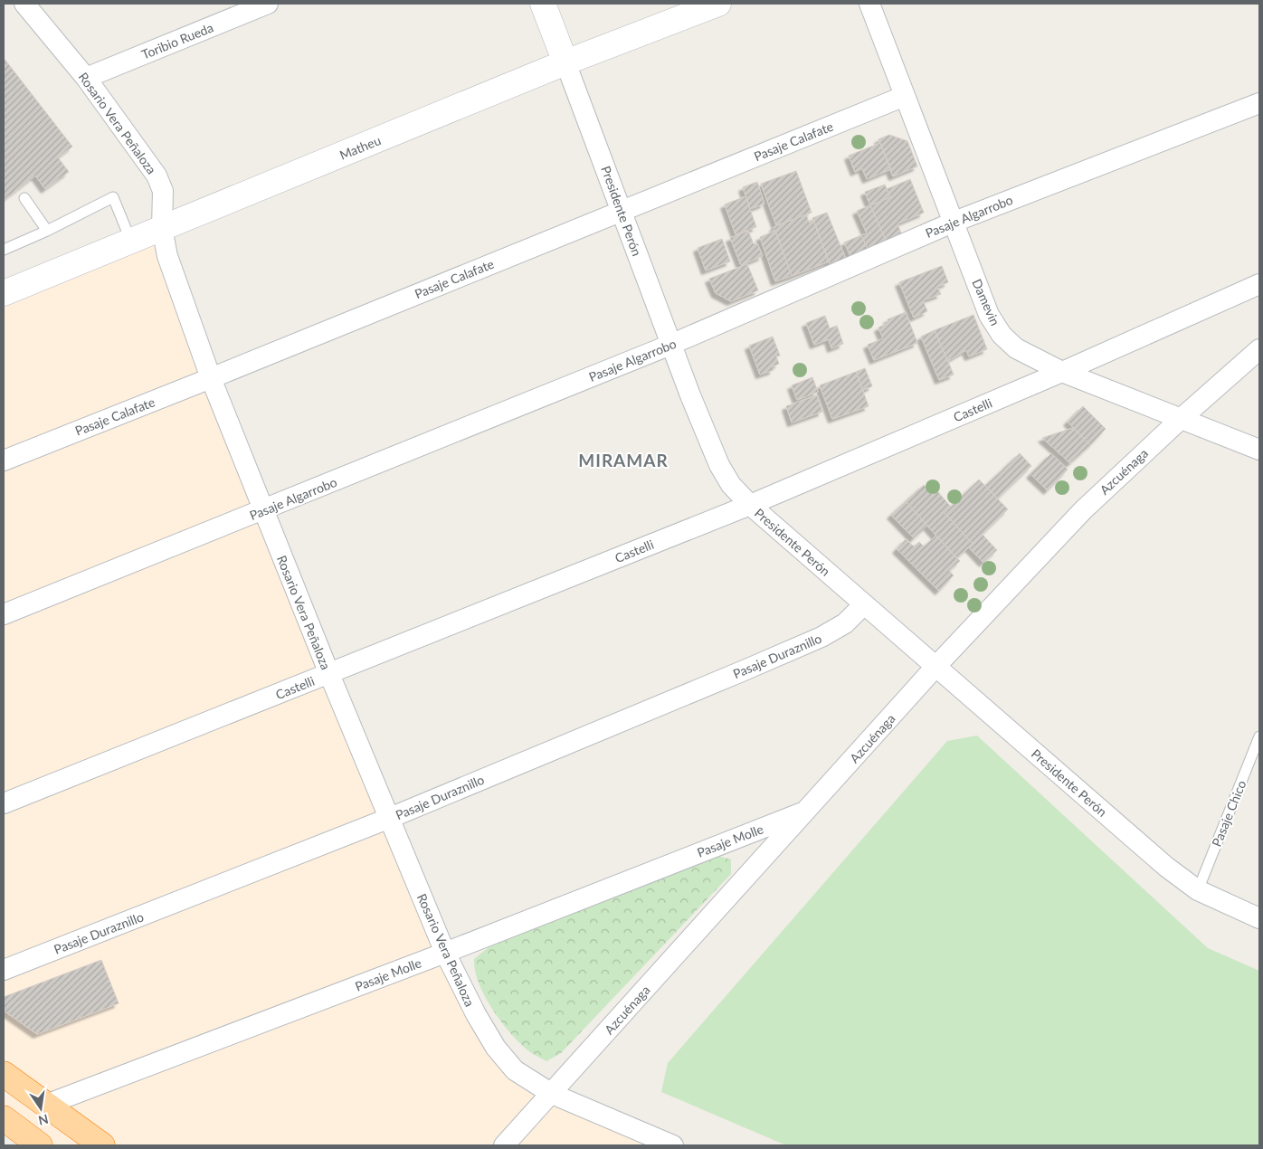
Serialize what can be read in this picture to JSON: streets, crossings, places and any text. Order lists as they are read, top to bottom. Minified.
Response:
{"streets":{"street":["Toribio Rueda","Rosario Vera Peñaloza","Pasaje Calafate","Matheu","Presidente Perón","Pasaje Algarrobo","Damevin","Castelli","Azcuénaga","Pasaje Duraznillo","Pasaje Molle"],"lane":["Pasaje Chico"]},"crossings":[["Toribio Rueda","Rosario Vera Peñaloza"],["Rosario Vera Peñaloza","Pasaje Calafate"],["Rosario Vera Peñaloza","Matheu"],["Rosario Vera Peñaloza","Pasaje Algarrobo"],["Rosario Vera Peñaloza","Castelli"],["Rosario Vera Peñaloza","Azcuénaga"],["Rosario Vera Peñaloza","Pasaje Duraznillo"],["Rosario Vera Peñaloza","Pasaje Molle"],["Pasaje Calafate","Presidente Perón"],["Pasaje Calafate","Damevin"],["Matheu","Presidente Perón"],["Presidente Perón","Pasaje Algarrobo"],["Presidente Perón","Castelli"],["Presidente Perón","Azcuénaga"],["Presidente Perón","Pasaje Duraznillo"],["Presidente Perón","Pasaje Chico"],["Pasaje Algarrobo","Damevin"],["Damevin","Castelli"],["Damevin","Azcuénaga"],["Azcuénaga","Pasaje Molle"]],"districts":["MIRAMAR"],"north":"bottom"}
